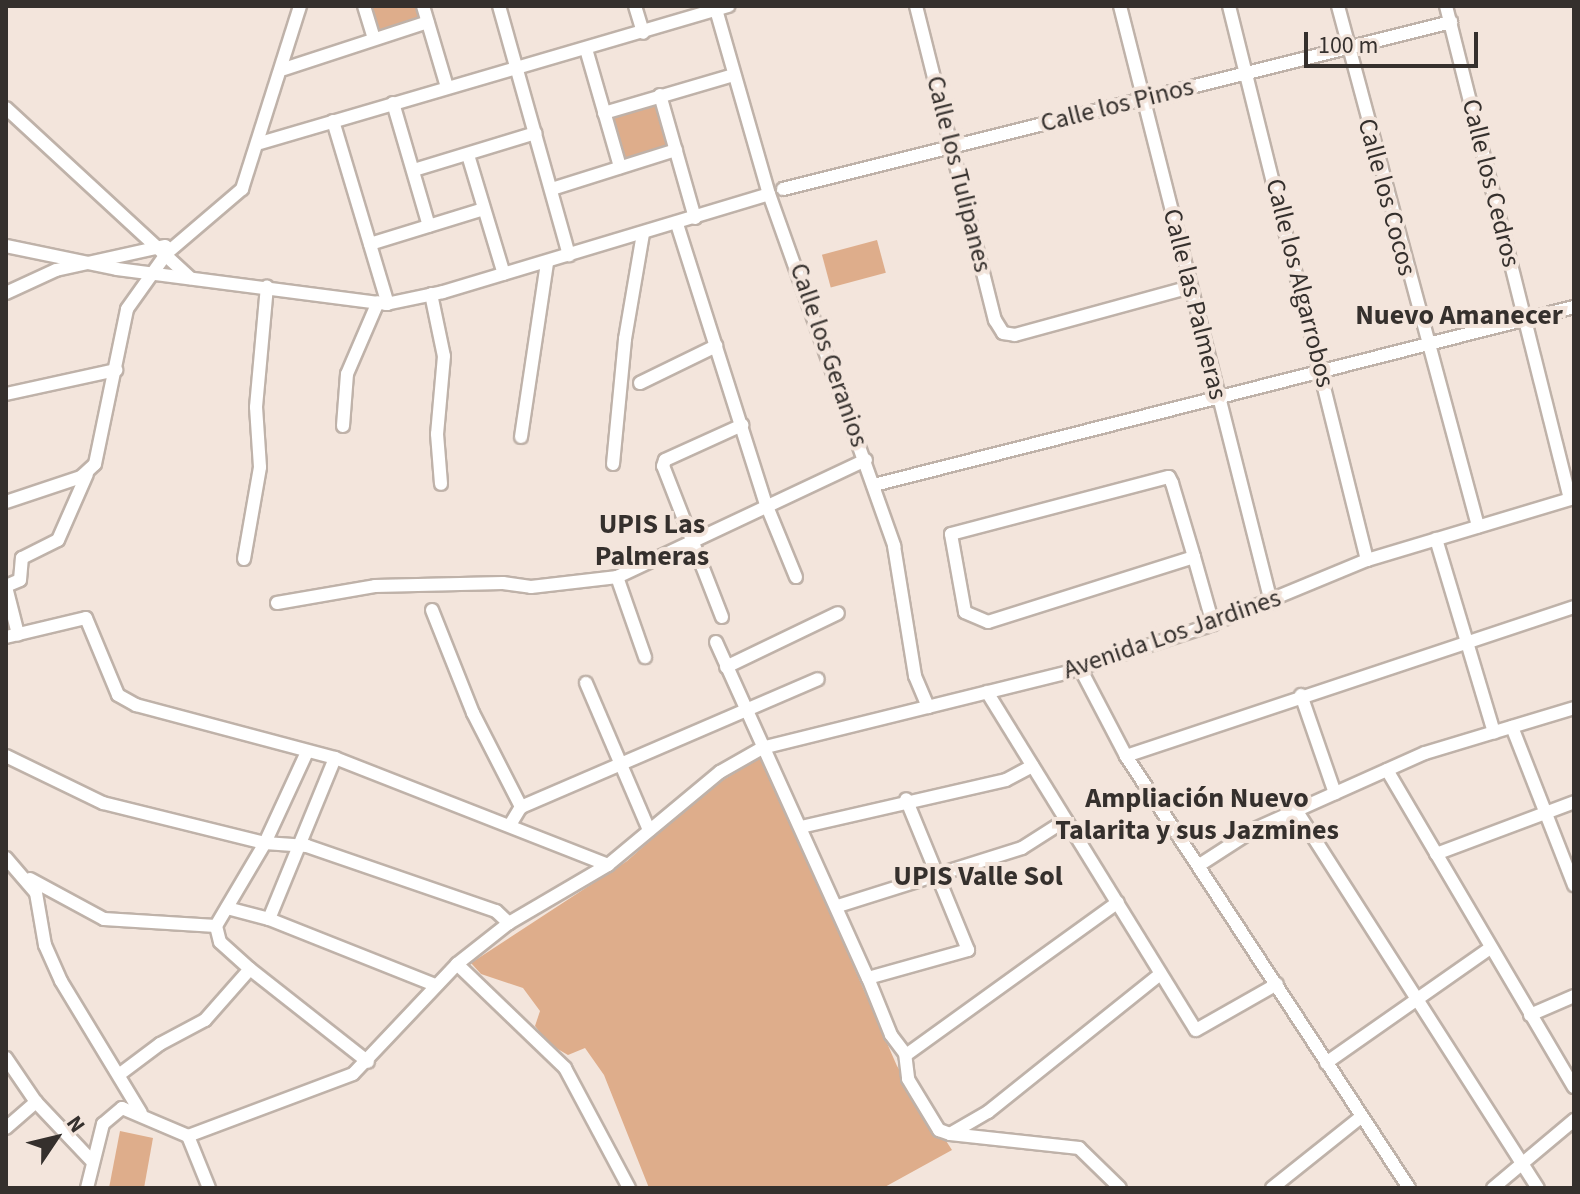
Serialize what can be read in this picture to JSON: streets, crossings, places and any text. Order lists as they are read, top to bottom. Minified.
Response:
{"streets":{"street":["Calle los Pinos","Calle los Tulipanes","Calle los Cedros","Calle los Cocos","Calle los Algarrobos","Calle las Palmeras","Calle los Geranios","Avenida Los Jardines"]},"crossings":[["Calle los Pinos","Calle los Tulipanes"],["Calle los Pinos","Calle los Cedros"],["Calle los Pinos","Calle los Cocos"],["Calle los Pinos","Calle los Algarrobos"],["Calle los Pinos","Calle las Palmeras"],["Calle los Tulipanes","Calle las Palmeras"],["Calle los Cedros","Avenida Los Jardines"],["Calle los Cocos","Avenida Los Jardines"],["Calle los Algarrobos","Avenida Los Jardines"],["Calle las Palmeras","Avenida Los Jardines"],["Calle los Geranios","Avenida Los Jardines"]],"districts":["Nuevo Amanecer","UPIS Las Palmeras","Ampliación Nuevo Talarita y sus Jazmines","UPIS Valle Sol"],"scale_bar":"100 m","north":"top right"}
